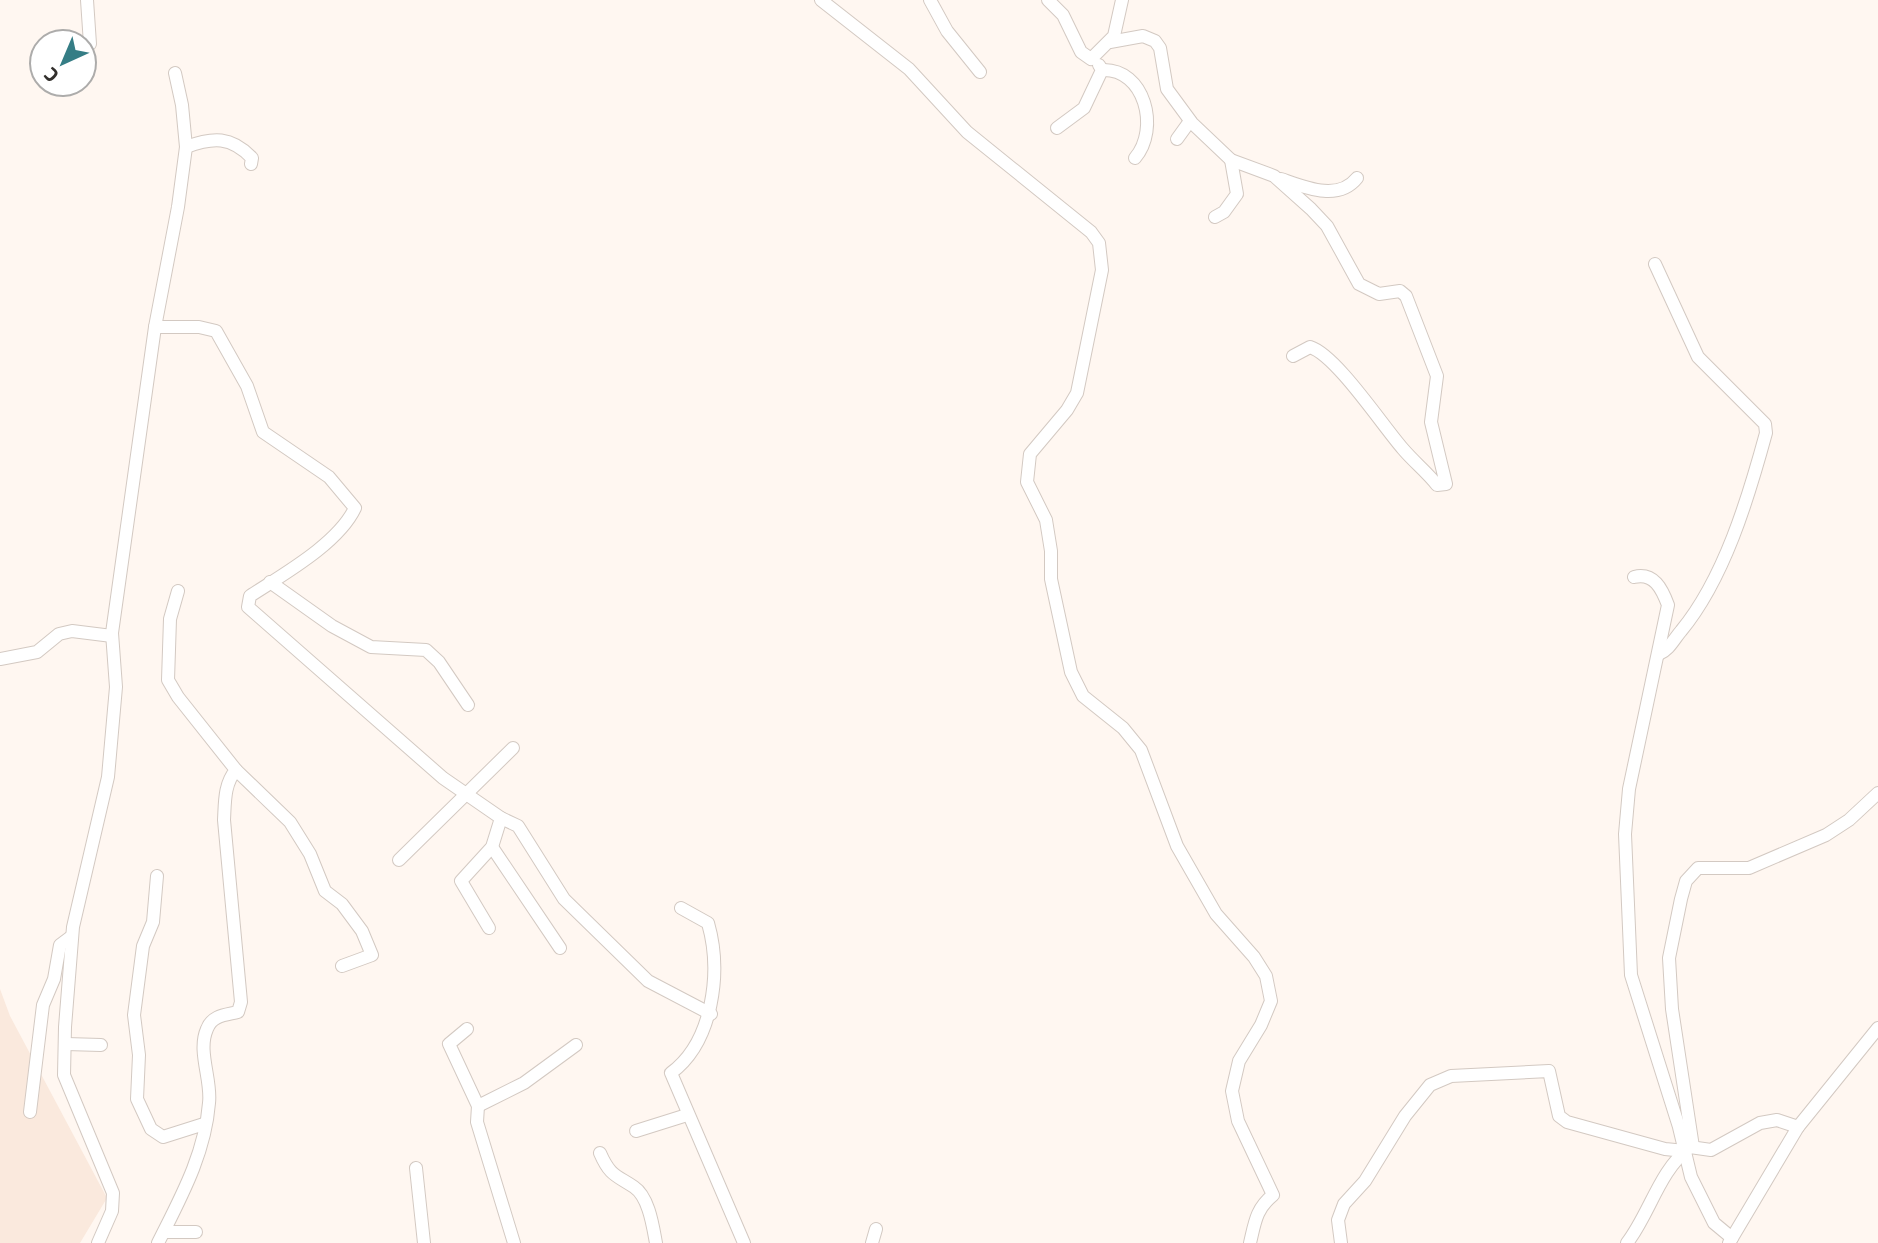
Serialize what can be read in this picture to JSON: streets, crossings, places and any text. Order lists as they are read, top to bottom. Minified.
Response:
{"north":"bottom left"}
